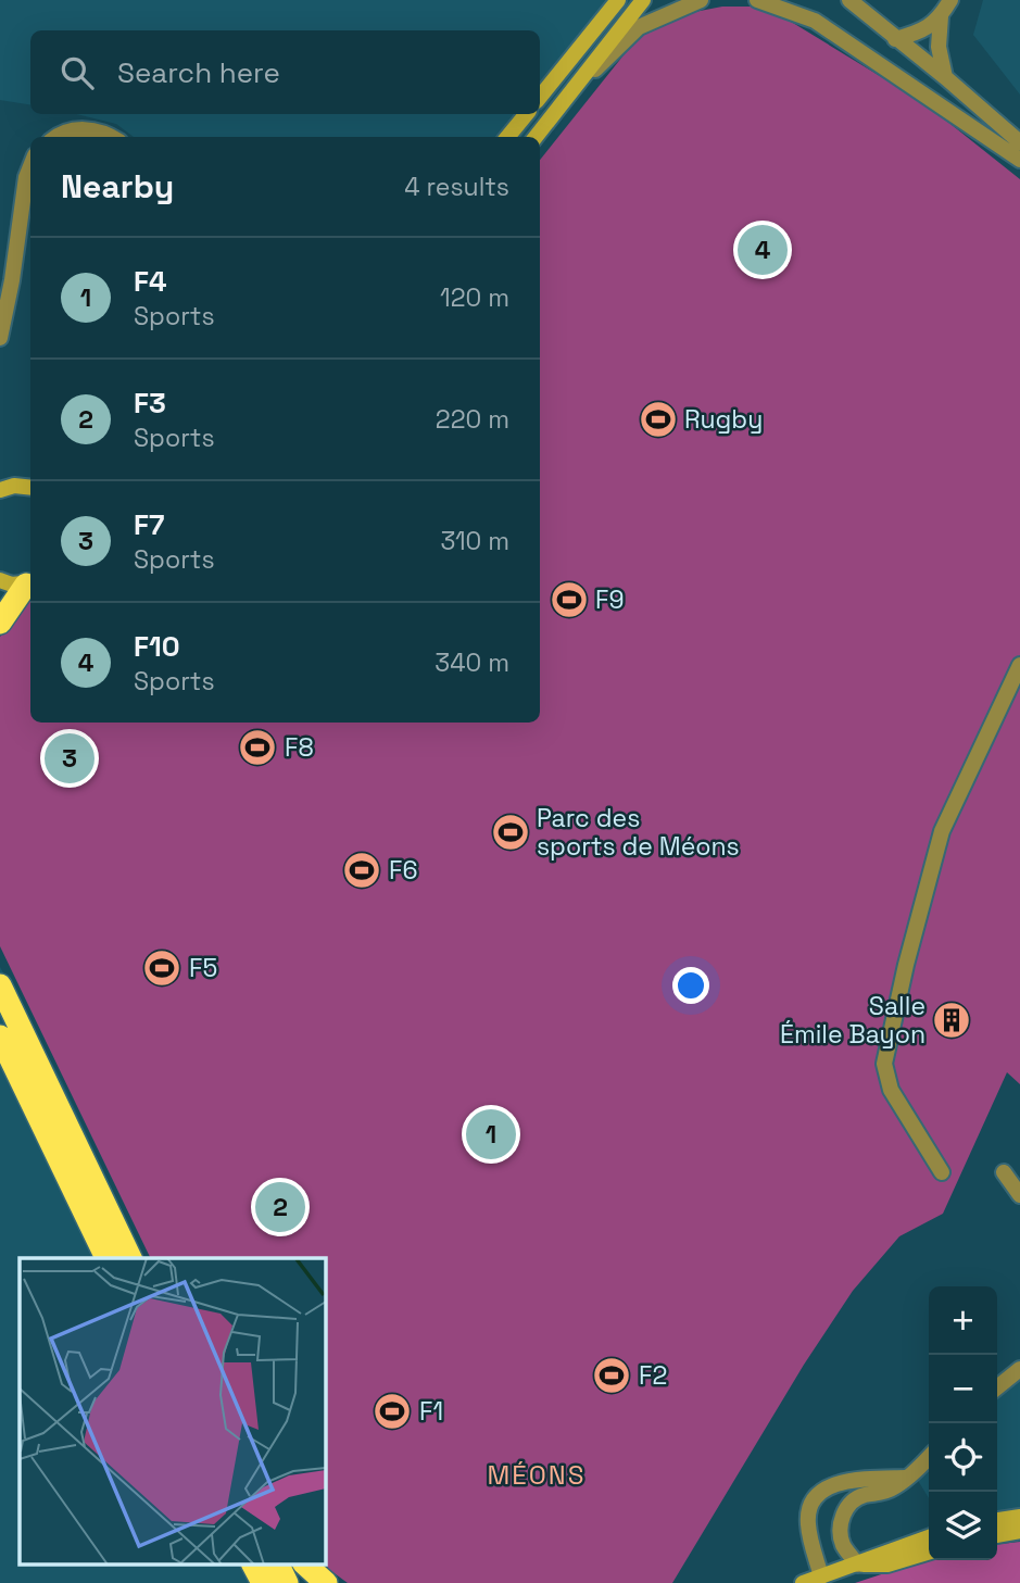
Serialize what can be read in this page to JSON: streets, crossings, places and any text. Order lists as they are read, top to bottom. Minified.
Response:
{"districts":["MÉONS"],"places":{"sports":["Rugby","F9","F8","Parc des sports de Méons","F6","F5","F2","F1"],"building":["Salle Émile Bayon"]},"page":{"search":"Search here","heading":["Nearby","4 results"],"pins":["4","3","1","2"],"list":[{"mark":"1","name":"F4","note":"Sports","value":"120 m"},{"mark":"2","name":"F3","note":"Sports","value":"220 m"},{"mark":"3","name":"F7","note":"Sports","value":"310 m"},{"mark":"4","name":"F10","note":"Sports","value":"340 m"}],"map_buttons":["+","−"]}}
